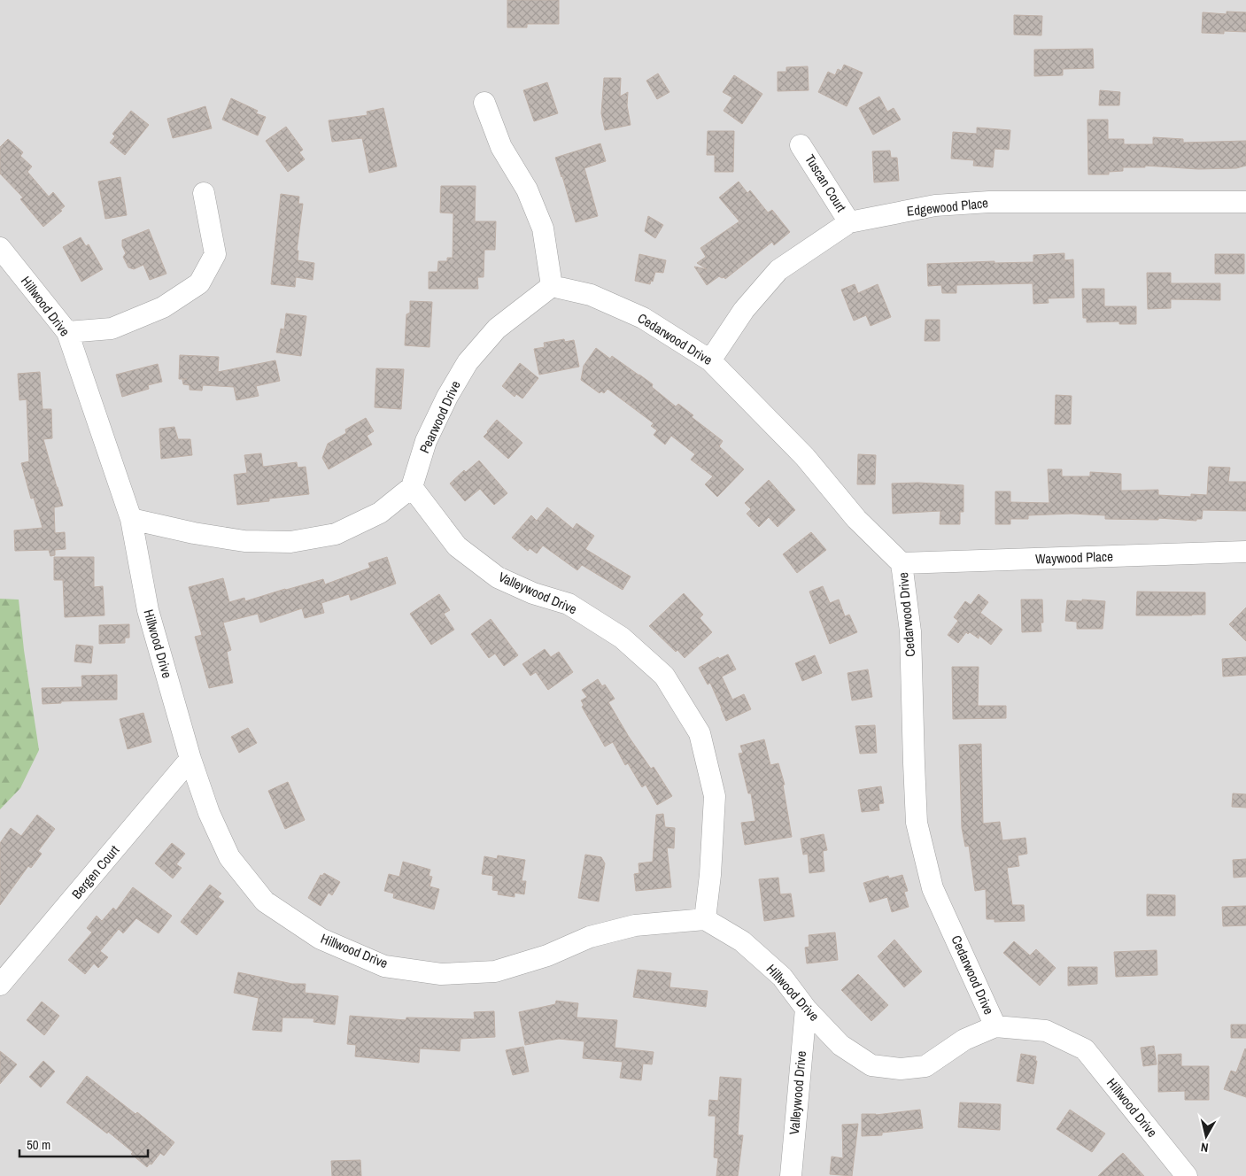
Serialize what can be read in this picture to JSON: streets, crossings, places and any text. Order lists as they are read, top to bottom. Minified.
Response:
{"streets":{"street":["Tuscan Court","Edgewood Place","Hillwood Drive","Cedarwood Drive","Pearwood Drive","Waywood Place","Valleywood Drive","Bergen Court"]},"crossings":[["Tuscan Court","Edgewood Place"],["Edgewood Place","Cedarwood Drive"],["Hillwood Drive","Cedarwood Drive"],["Hillwood Drive","Valleywood Drive"],["Hillwood Drive","Bergen Court"],["Cedarwood Drive","Pearwood Drive"],["Cedarwood Drive","Waywood Place"],["Pearwood Drive","Valleywood Drive"]],"scale_bar":"50 m","north":"bottom"}
